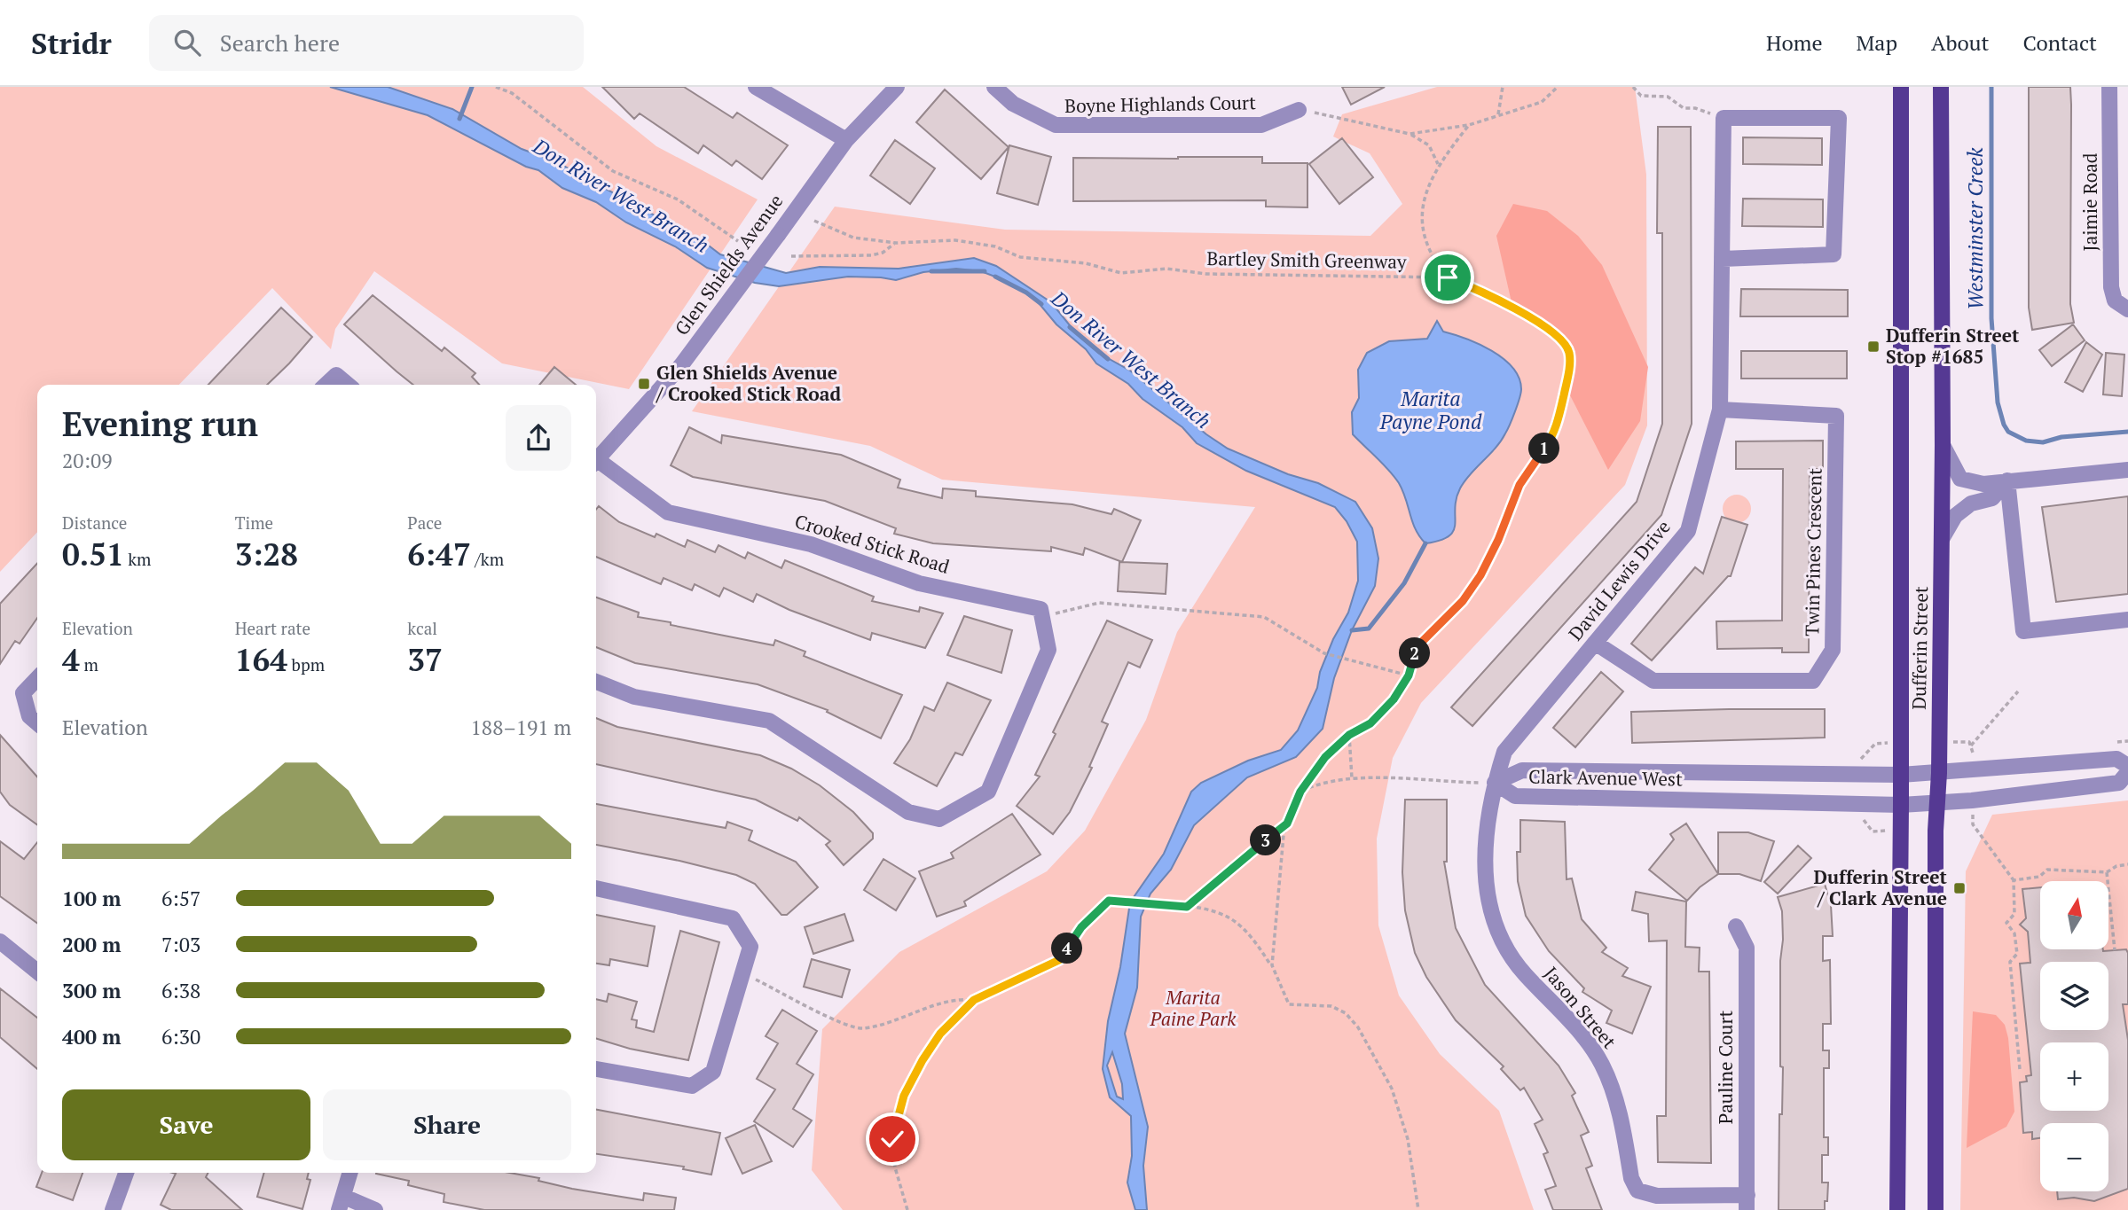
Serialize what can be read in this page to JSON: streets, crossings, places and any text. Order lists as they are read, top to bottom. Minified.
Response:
{"streets":{"main road":["Dufferin Street"],"street":["Boyne Highlands Court","Jaimie Road","Glen Shields Avenue","Crooked Stick Road","Twin Pines Crescent","David Lewis Drive","Clark Avenue West","Jason Street","Pauline Court"],"path":["Bartley Smith Greenway"]},"crossings":[["Twin Pines Crescent","David Lewis Drive"],["David Lewis Drive","Clark Avenue West"],["David Lewis Drive","Jason Street"],["Dufferin Street","Clark Avenue West"],["Clark Avenue West","Jason Street"],["Jason Street","Pauline Court"]],"water":["Don River West Branch","Westminster Creek","Marita Payne Pond"],"parks":["Marita Paine Park"],"places":{"transit":["Dufferin Street Stop #1685","Glen Shields Avenue / Crooked Stick Road","Dufferin Street / Clark Avenue"]},"north":"top","page":{"header":"Stridr","search":"Search here","nav":["Home","Map","About","Contact"],"heading":["Evening run","20:09"],"pins":["1","2","3","4"],"stats":[["Distance","0.51 km"],["Time","3:28"],["Pace","6:47 /km"],["Elevation","4 m"],["Heart rate","164 bpm"],["kcal","37"]],"chart":["Elevation","188–191 m"],"list":[{"name":"100 m","note":"6:57"},{"name":"200 m","note":"7:03"},{"name":"300 m","note":"6:38"},{"name":"400 m","note":"6:30"}],"map_buttons":["+","−"],"buttons":["Save","Share"]}}
